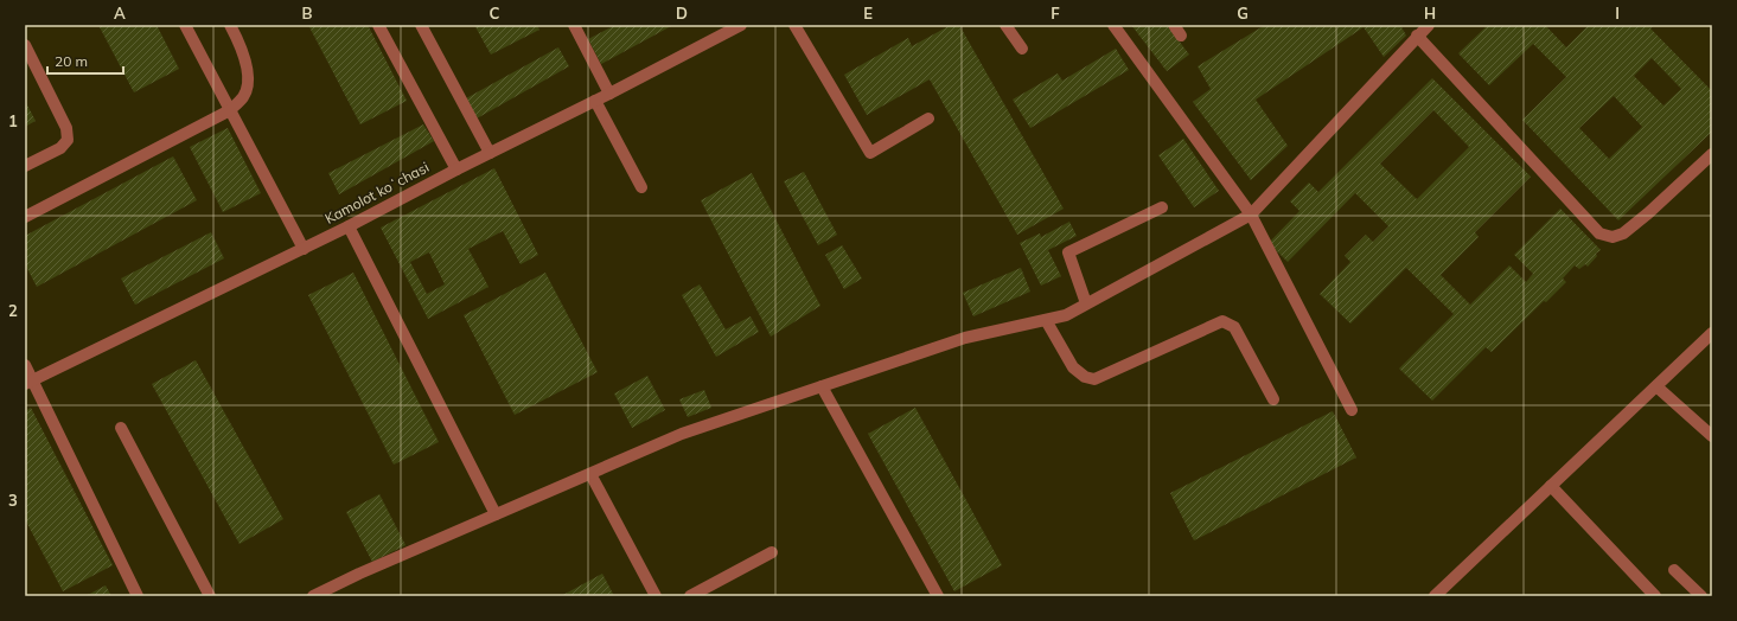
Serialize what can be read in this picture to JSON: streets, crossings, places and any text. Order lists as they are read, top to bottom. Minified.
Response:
{"streets":{"street":["Kamolot koʻchasi"]},"scale_bar":"20 m","grid":{"columns":["A","B","C","D","E","F","G","H","I"],"rows":["1","2","3"]}}
